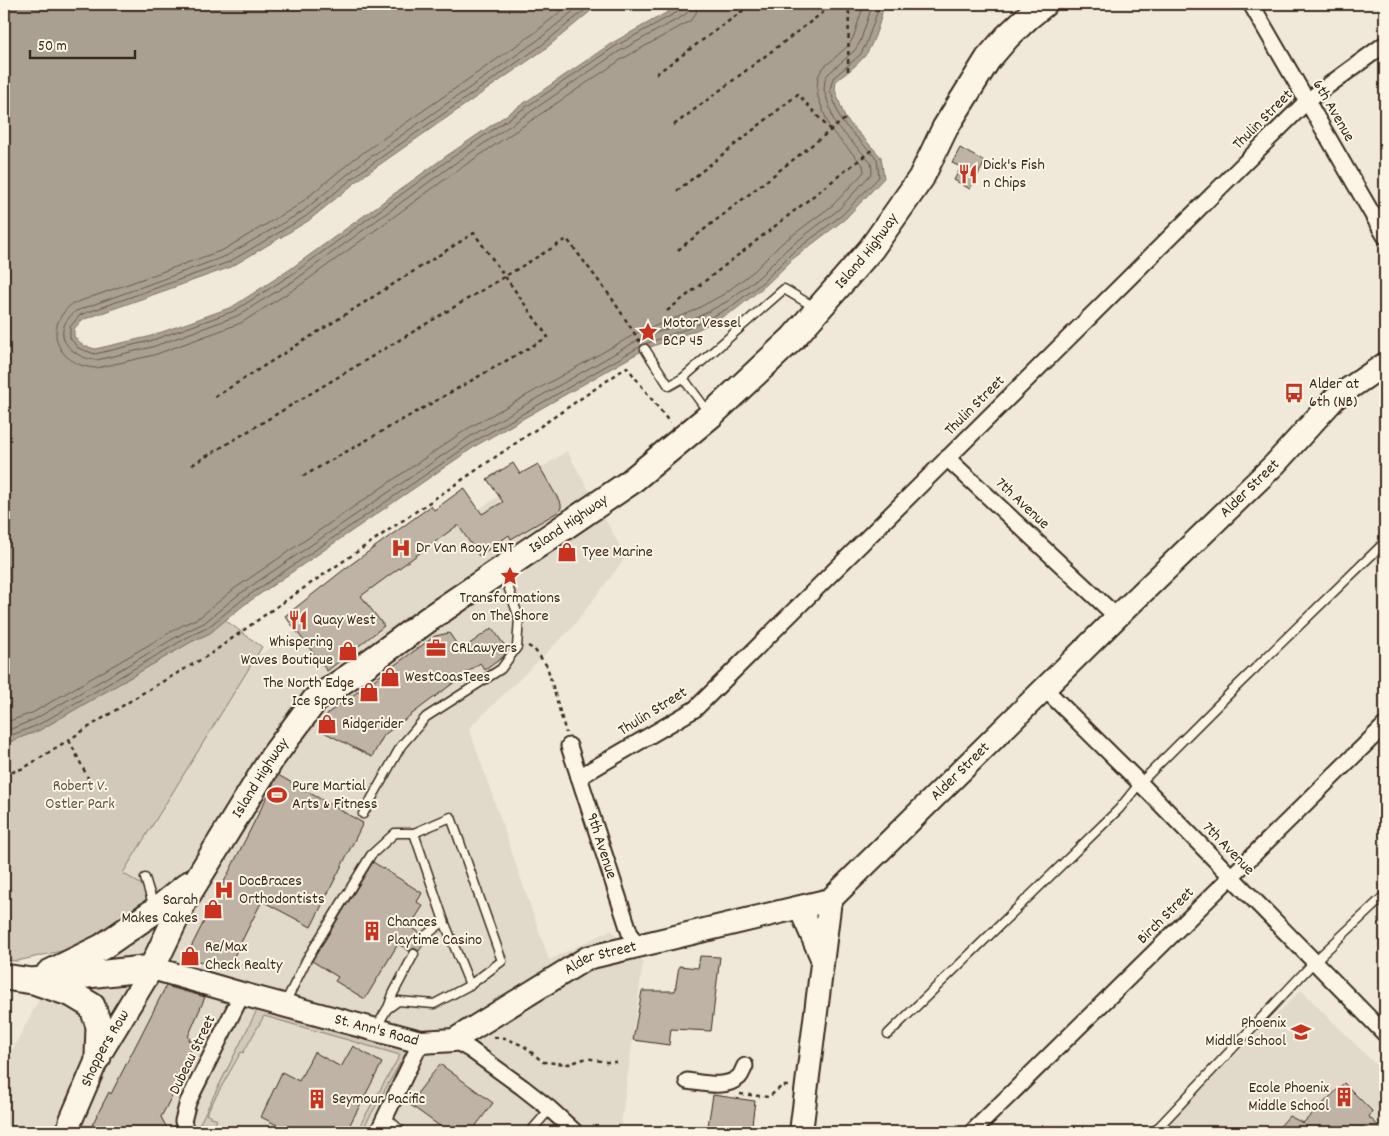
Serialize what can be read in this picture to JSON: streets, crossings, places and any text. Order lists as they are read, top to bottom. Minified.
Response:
{"streets":{"main road":["Island Highway"],"street":["6th Avenue","Thulin Street","Alder Street","7th Avenue","9th Avenue","Birch Street","St. Ann's Road","Shoppers Row","Dubeau Street"]},"crossings":[["6th Avenue","Thulin Street"],["Thulin Street","7th Avenue"],["Thulin Street","9th Avenue"],["Island Highway","St. Ann's Road"],["Island Highway","Shoppers Row"],["Alder Street","7th Avenue"],["Alder Street","9th Avenue"],["Alder Street","St. Ann's Road"],["7th Avenue","Birch Street"],["St. Ann's Road","Shoppers Row"],["St. Ann's Road","Dubeau Street"]],"parks":["Robert V. Ostler Park"],"places":{"restaurant":["Dick's Fish n Chips","Quay West"],"place":["Motor Vessel BCP 45","Transformations on The Shore"],"bus stop":["Alder at 6th (NB)"],"hospital":["Dr Van Rooy ENT","DocBraces Orthodontists"],"shop":["Tyee Marine","Whispering Waves Boutique","WestCoasTees","The North Edge Ice Sports","Ridgerider","Sarah Makes Cakes","Re/Max Check Realty"],"office":["CRLawyers"],"sports":["Pure Martial Arts & Fitness"],"building":["Chances Playtime Casino","Ecole Phoenix Middle School","Seymour Pacific"],"school or university":["Phoenix Middle School"]},"scale_bar":"50 m"}
